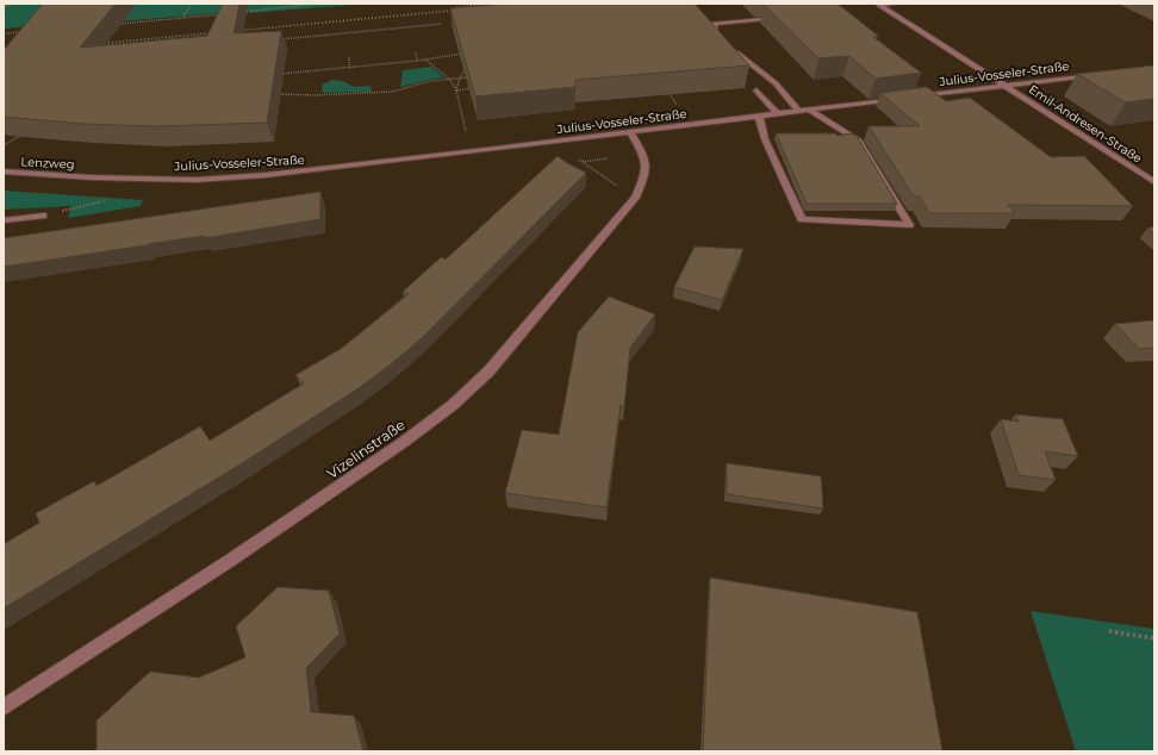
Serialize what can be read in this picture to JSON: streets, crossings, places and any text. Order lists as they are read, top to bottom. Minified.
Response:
{"streets":{"street":["Julius-Vosseler-Straße","Emil-Andresen-Straße","Lenzweg","Vizelinstraße"]},"crossings":[["Julius-Vosseler-Straße","Emil-Andresen-Straße"],["Julius-Vosseler-Straße","Lenzweg"],["Julius-Vosseler-Straße","Vizelinstraße"]]}
